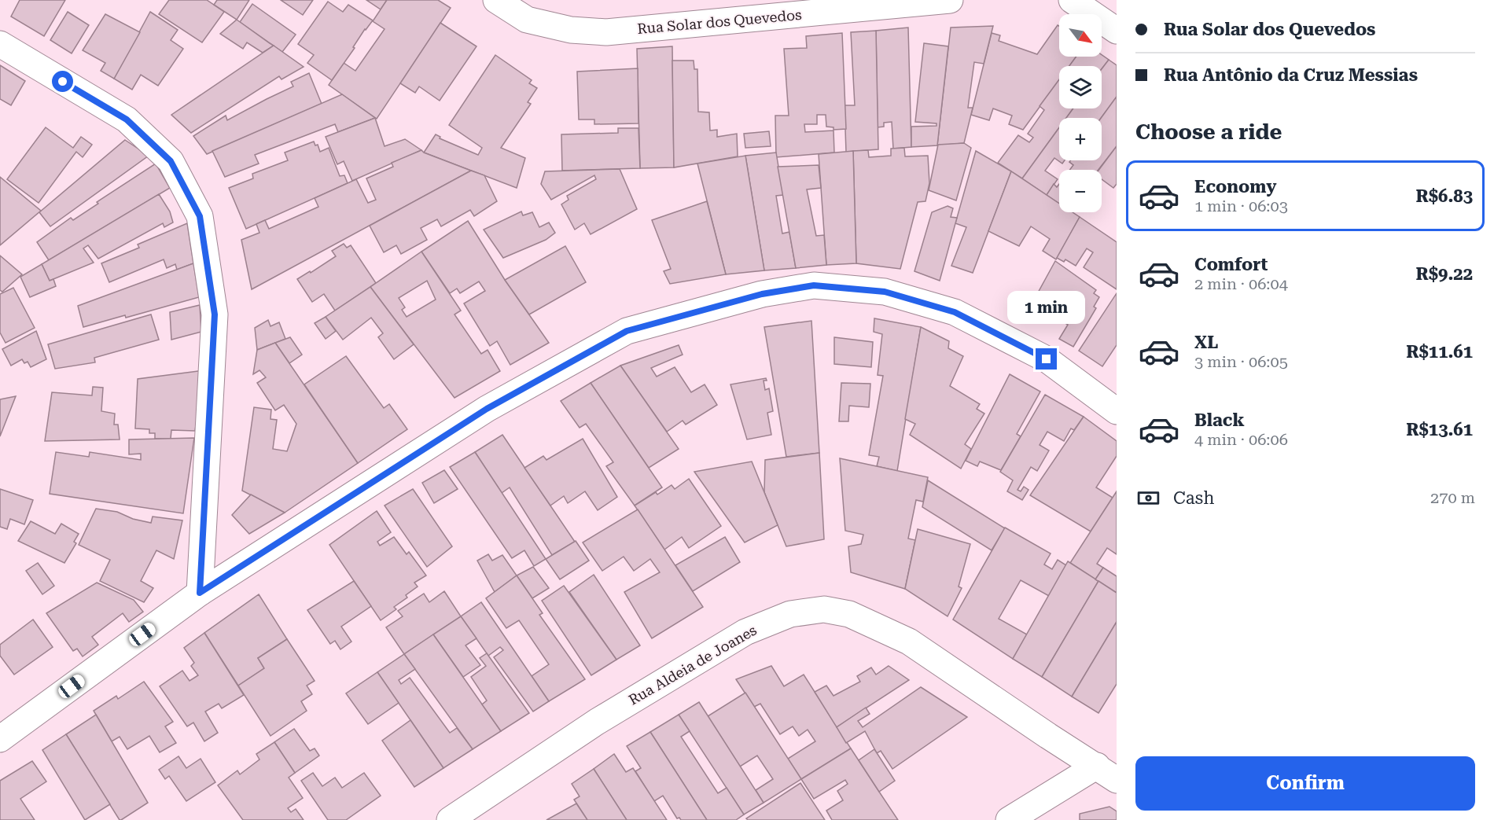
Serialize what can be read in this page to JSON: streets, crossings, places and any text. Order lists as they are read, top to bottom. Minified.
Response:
{"streets":{"street":["Rua Solar dos Quevedos","Rua Aldeia de Joanes"]},"north":"bottom right","page":{"banner":["Rua Solar dos Quevedos","Rua Antônio da Cruz Messias"],"map_buttons":["+","−"],"heading":"Choose a ride","list":[{"name":"Economy","note":"1 min · 06:03","value":"R$6.83"},{"name":"Comfort","note":"2 min · 06:04","value":"R$9.22"},{"name":"XL","note":"3 min · 06:05","value":"R$11.61"},{"name":"Black","note":"4 min · 06:06","value":"R$13.61"}],"bubble":"1 min","pay":["Cash","270 m"],"buttons":"Confirm"}}
